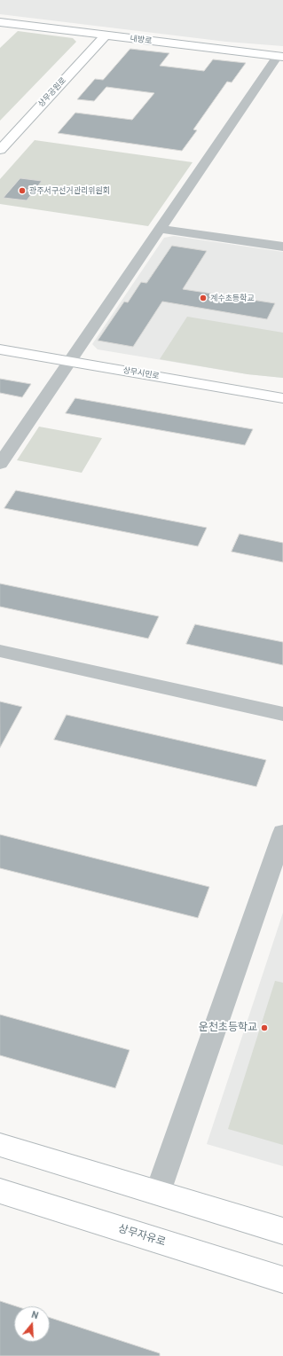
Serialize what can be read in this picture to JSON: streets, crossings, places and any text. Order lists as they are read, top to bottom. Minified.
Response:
{"streets":{"street":["내방로","상무공원로","상무시민로","상무자유로"]},"crossings":[["내방로","상무공원로"]],"places":["광주서구선거관리위원회","계수초등학교","운천초등학교"],"north":"top"}
